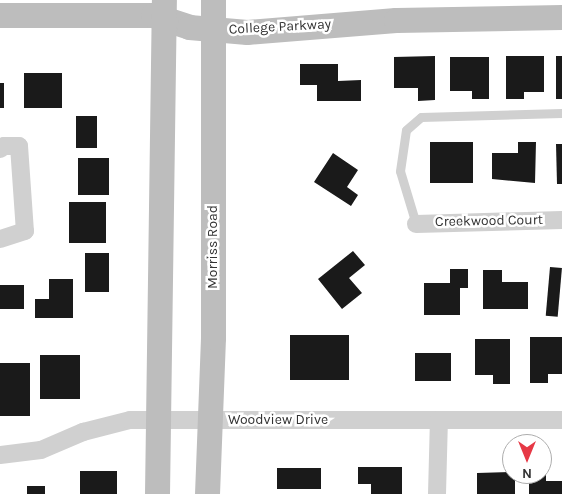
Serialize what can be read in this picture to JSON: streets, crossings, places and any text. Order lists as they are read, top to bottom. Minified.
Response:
{"streets":{"main road":["College Parkway","Morriss Road"],"street":["Creekwood Court","Woodview Drive"]},"crossings":[["College Parkway","Morriss Road"],["Morriss Road","Woodview Drive"]],"north":"bottom"}
